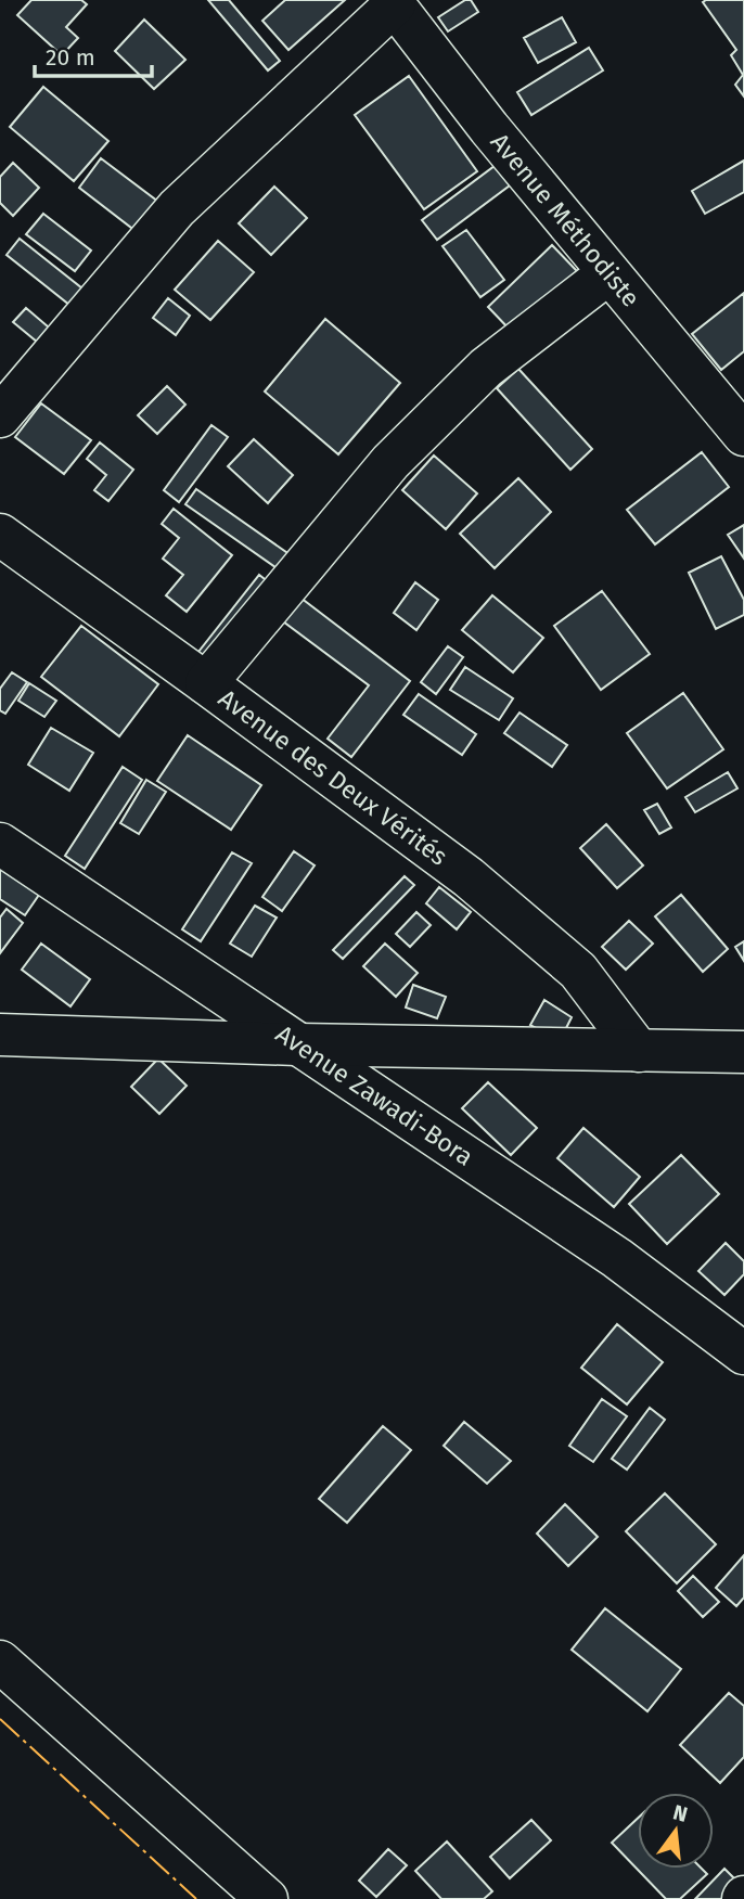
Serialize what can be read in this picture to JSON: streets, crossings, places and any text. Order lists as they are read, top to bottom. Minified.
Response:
{"streets":{"street":["Avenue Méthodiste","Avenue des Deux Vérités","Avenue Zawadi-Bora"]},"scale_bar":"20 m","north":"top"}
